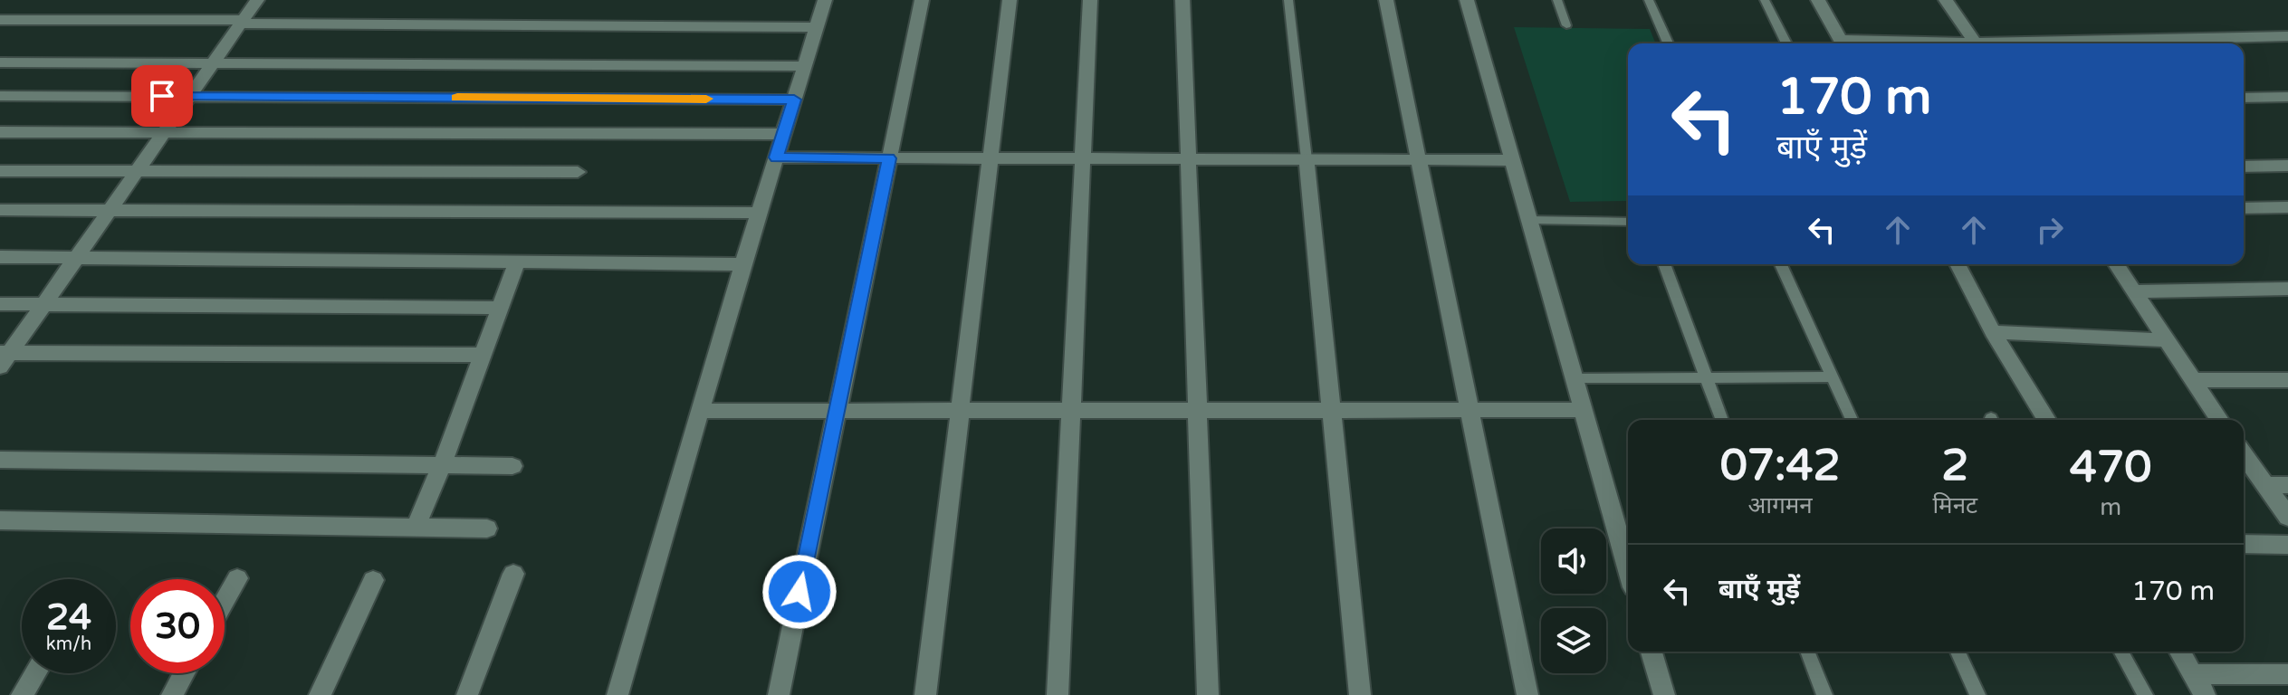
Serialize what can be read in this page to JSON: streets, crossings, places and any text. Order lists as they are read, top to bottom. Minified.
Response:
{"page":{"turn":["170 m","बाएँ मुड़ें"],"eta":["07:42","आगमन","2","मिनट","470","m"],"list":[{"name":"बाएँ मुड़ें","value":"170 m"}],"speed":"24 km/h","limit":"30"}}
